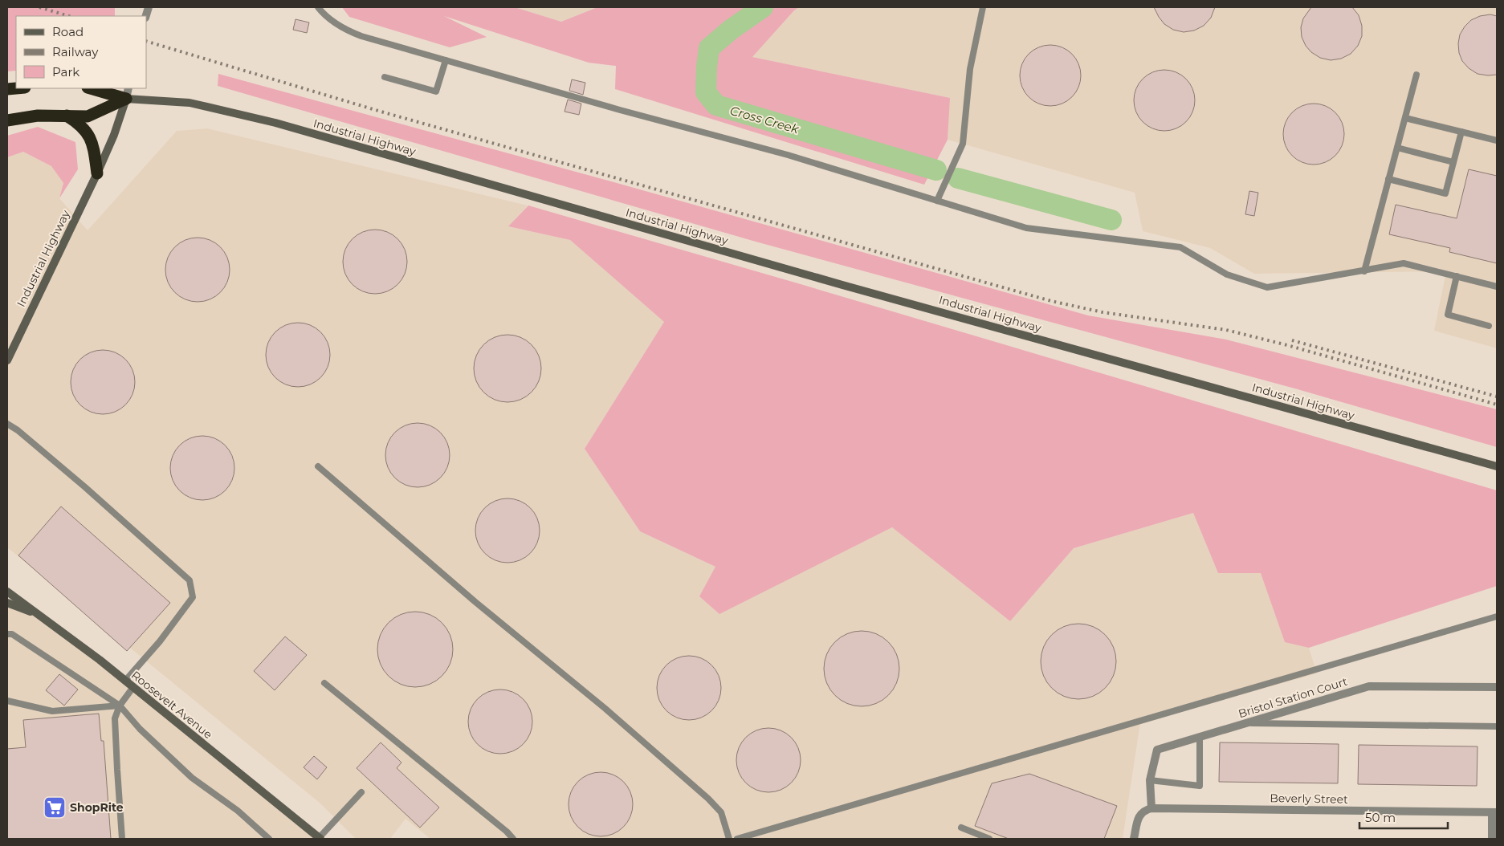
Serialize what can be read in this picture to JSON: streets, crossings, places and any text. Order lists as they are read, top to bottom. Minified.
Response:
{"streets":{"main road":["Industrial Highway","Roosevelt Avenue"],"street":["Bristol Station Court","Beverly Street"]},"crossings":[["Bristol Station Court","Beverly Street"]],"water":["Cross Creek"],"places":{"supermarket":["ShopRite"]},"legend":["Road","Railway","Park"],"scale_bar":"50 m"}
